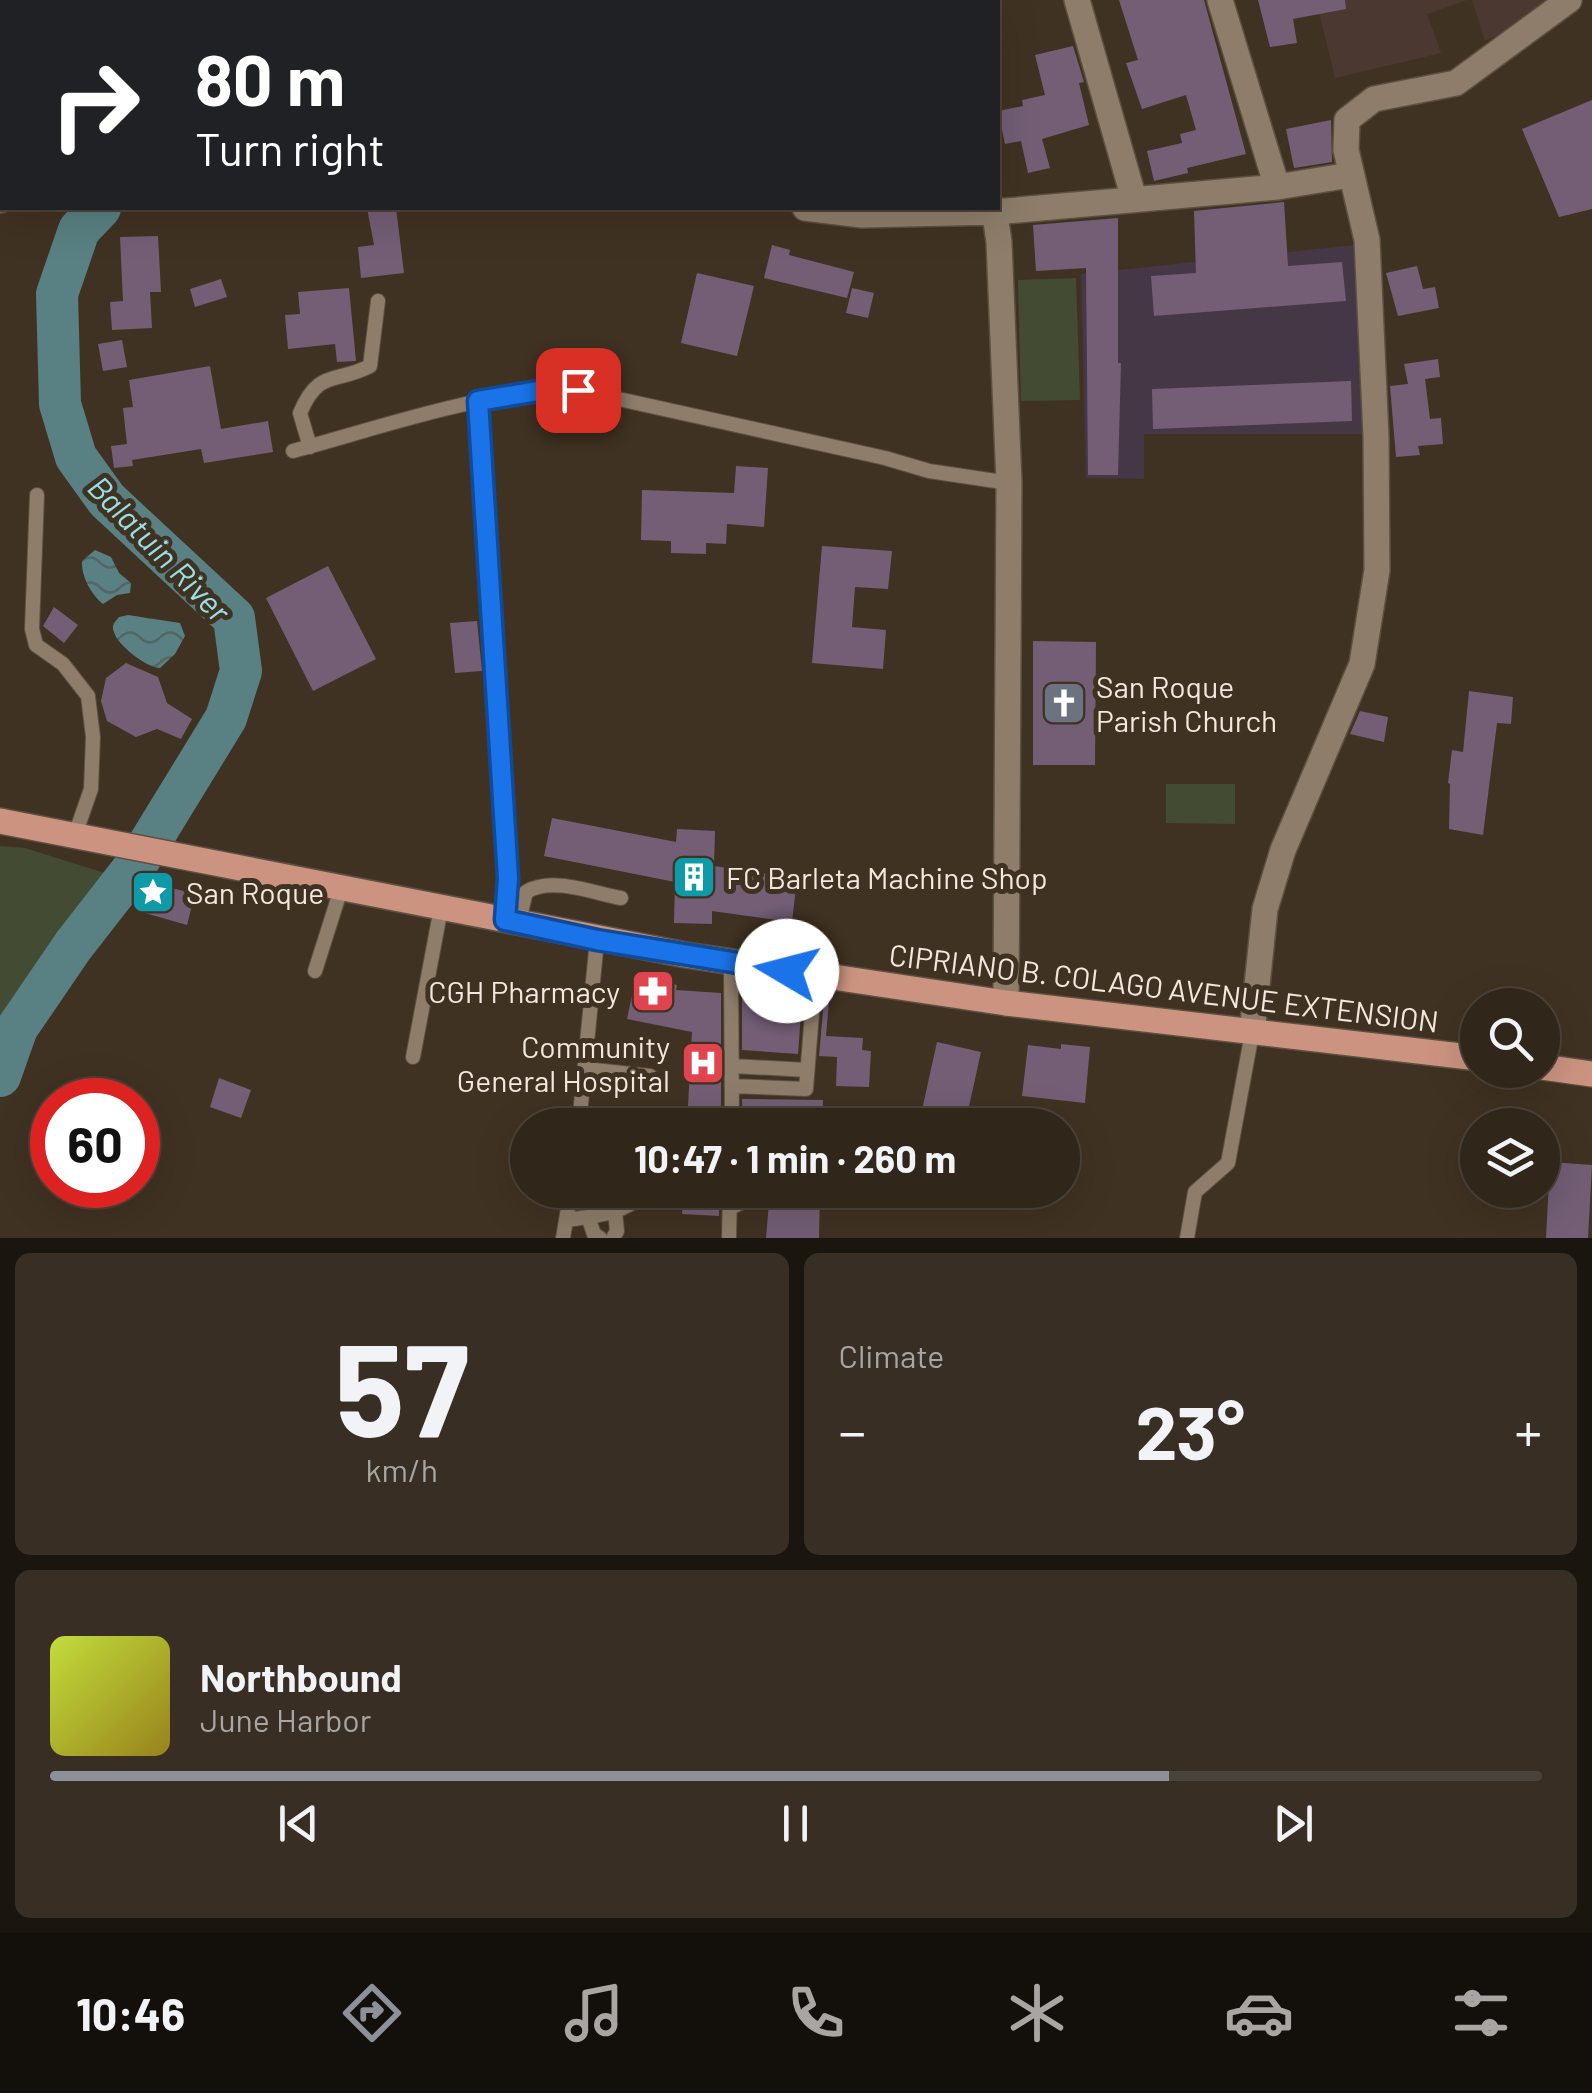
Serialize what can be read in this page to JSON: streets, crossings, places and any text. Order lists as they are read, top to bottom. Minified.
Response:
{"streets":{"main road":["CIPRIANO B. COLAGO AVENUE EXTENSION"]},"water":["Balatuin River"],"places":{"church":["San Roque Parish Church"],"building":["FC Barleta Machine Shop"],"place":["San Roque"],"pharmacy":["CGH Pharmacy"],"hospital":["Community General Hospital"]},"page":{"turn":["80 m","Turn right"],"limit":"60","trip":"10:47 · 1 min · 260 m","tile":[["57","km/h"],"Climate"],"heat":["−","23°","+"],"song":["Northbound","June Harbor"],"tabs":"10:46"}}
